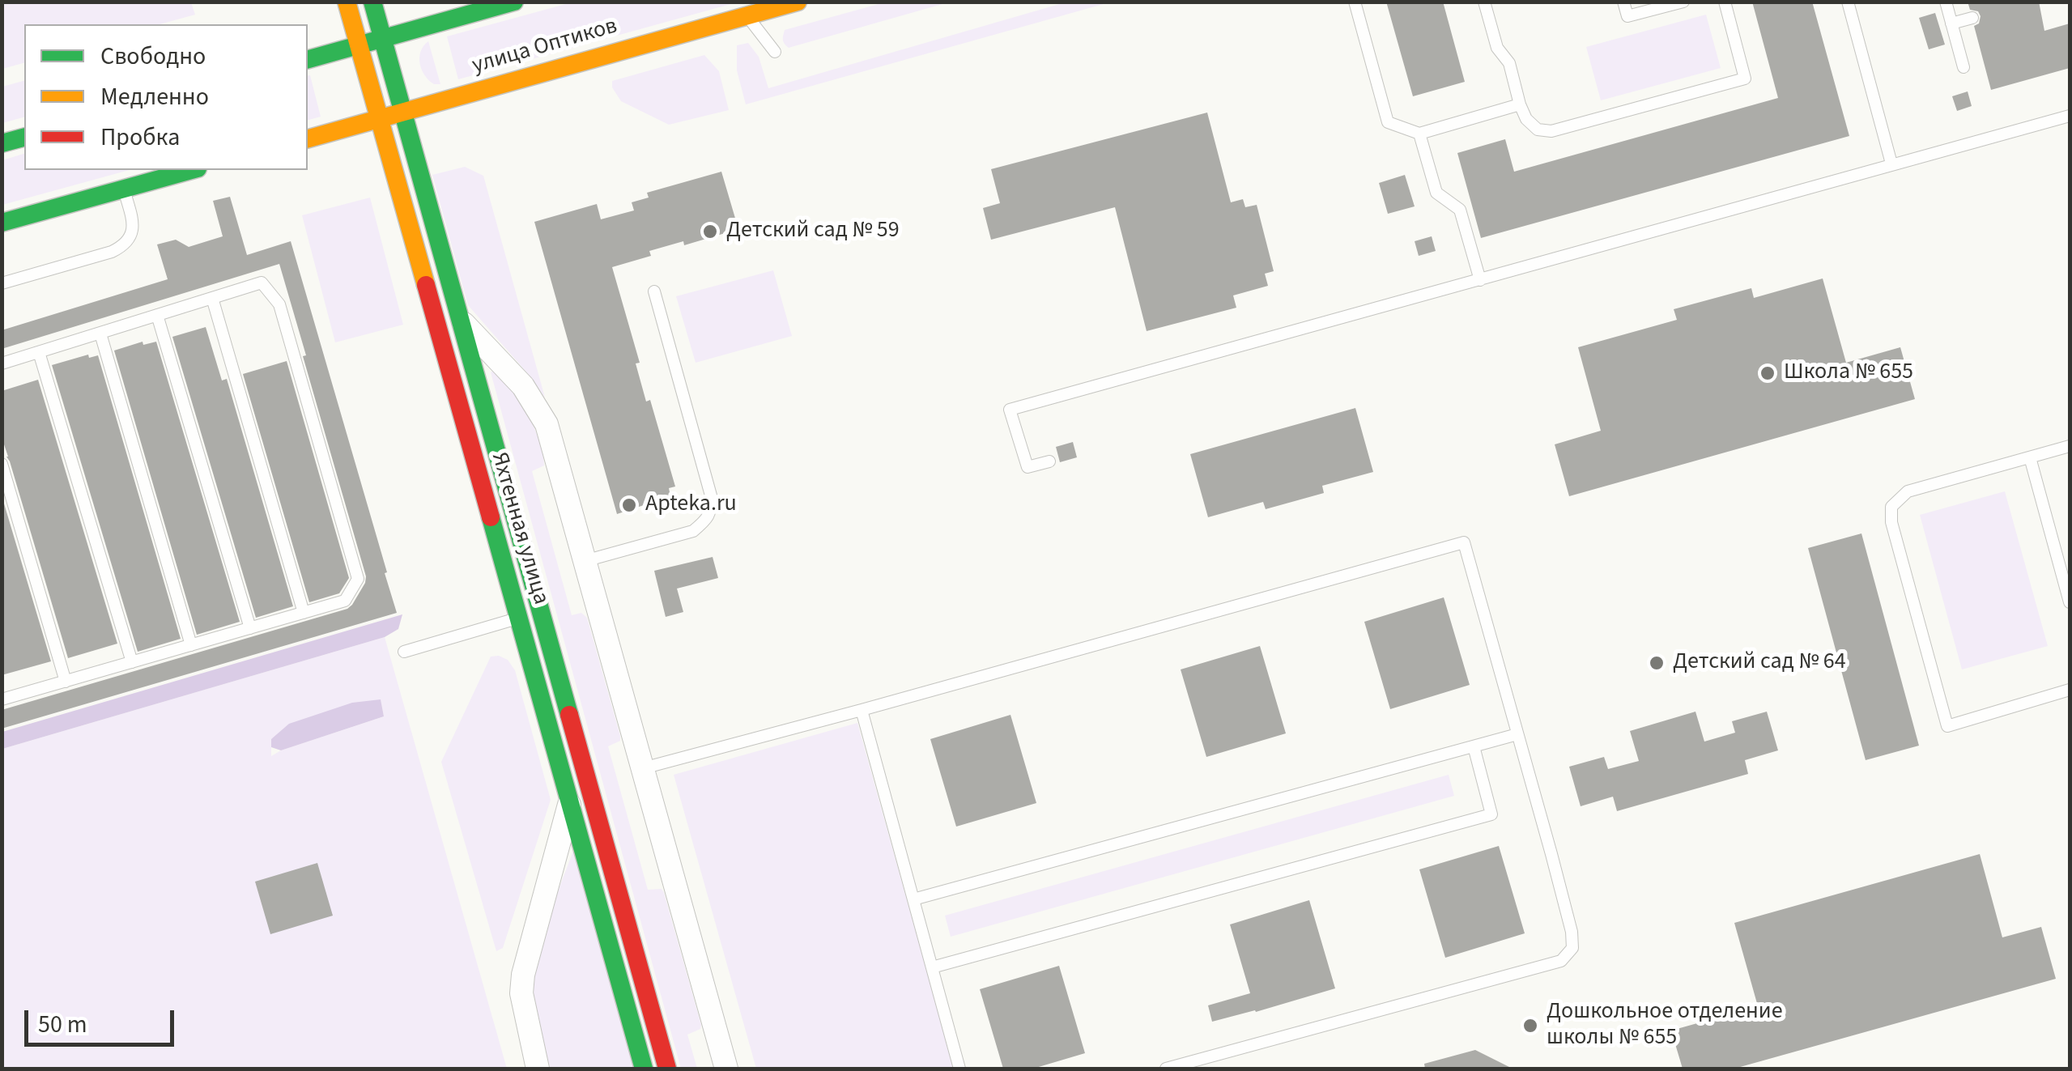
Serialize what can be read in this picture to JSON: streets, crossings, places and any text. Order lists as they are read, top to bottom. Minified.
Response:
{"streets":{"street":["улица Оптиков","Яхтенная улица"]},"crossings":[["улица Оптиков","Яхтенная улица"]],"places":["Детский сад № 59","Школа № 655","Apteka.ru","Детский сад № 64","Дошкольное отделение школы № 655"],"legend":["Свободно","Медленно","Пробка"],"scale_bar":"50 m"}
